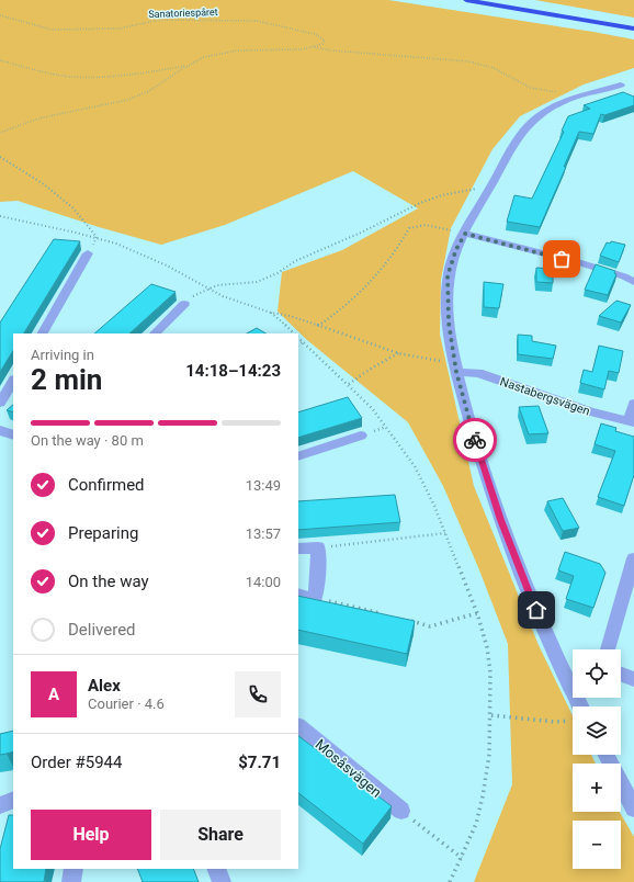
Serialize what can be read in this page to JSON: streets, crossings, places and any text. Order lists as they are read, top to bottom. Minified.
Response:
{"streets":{"street":["Nastabergsvägen","Mosåsvägen"],"path":["Sanatoriespåret"]},"page":{"heading":["2 min","Arriving in","14:18–14:23"],"panel":["Alex","Courier · 4.6","Order #5944","$7.71"],"bar":"On the way · 80 m","list":[["Confirmed","13:49"],["Preparing","13:57"],["On the way","14:00"],"Delivered"],"map_buttons":["+","−"],"round":"A","buttons":["Help","Share"]}}
